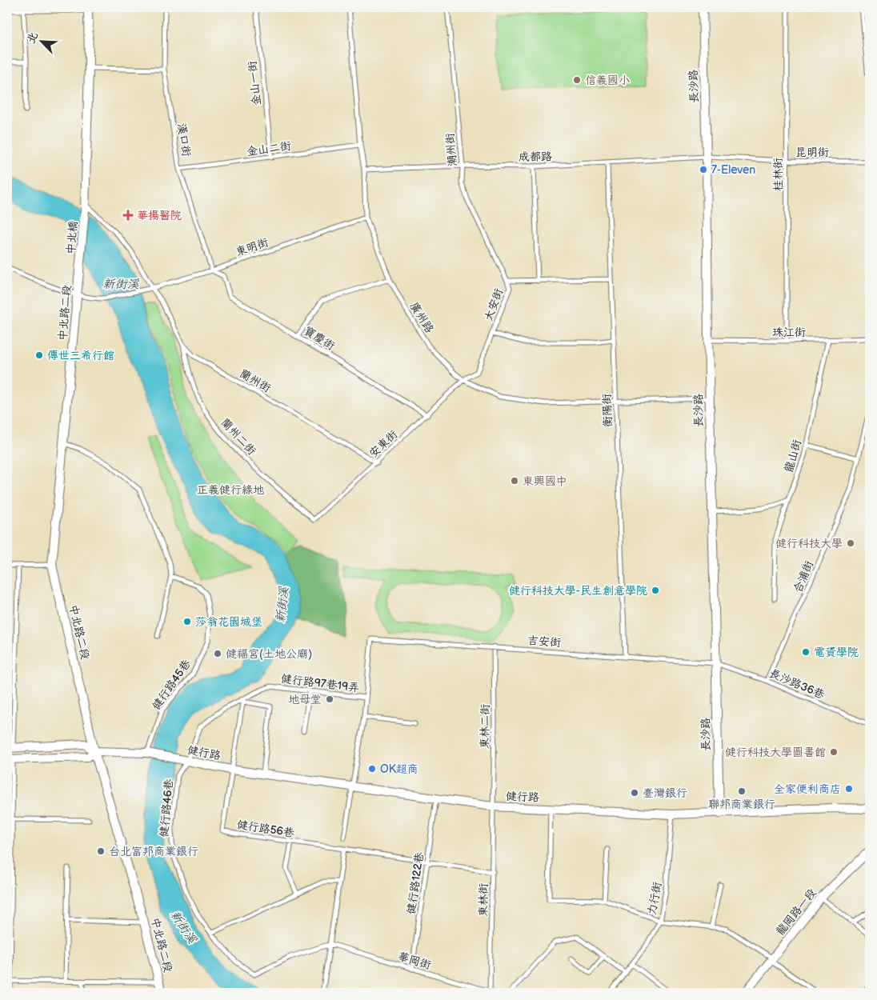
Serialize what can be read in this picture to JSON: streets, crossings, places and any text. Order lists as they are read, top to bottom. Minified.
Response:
{"streets":{"street":["長沙路","中北橋","中北路二段","健行路","龍岡路一段"],"lane":["金山一街","漢口街","金山二街","潮州街","昆明街","成都路","桂林街","東明街","大安街","廣州路","珠江街","寶慶街","蘭州街","衡陽街","蘭州二街","安東街","龍山街","合浦街","吉安街","健行路97巷19弄","長沙路36巷","健行路45巷","東林二街","健行路46巷","健行路56巷","健行路122巷","力行街","東林街","華岡街"]},"crossings":[["金山一街","金山二街"],["長沙路","昆明街"],["長沙路","成都路"],["長沙路","廣州路"],["長沙路","珠江街"],["長沙路","吉安街"],["長沙路","長沙路36巷"],["長沙路","健行路"],["漢口街","金山二街"],["漢口街","東明街"],["漢口街","寶慶街"],["金山二街","廣州路"],["潮州街","成都路"],["潮州街","大安街"],["昆明街","成都路"],["昆明街","桂林街"],["成都路","廣州路"],["成都路","衡陽街"],["桂林街","珠江街"],["中北橋","中北路二段"],["中北橋","蘭州街"],["東明街","中北路二段"],["東明街","廣州路"],["東明街","寶慶街"],["東明街","蘭州街"],["大安街","廣州路"],["大安街","衡陽街"],["大安街","安東街"],["廣州路","衡陽街"],["廣州路","安東街"],["珠江街","龍山街"],["寶慶街","安東街"],["蘭州街","蘭州二街"],["蘭州街","安東街"],["衡陽街","吉安街"],["蘭州二街","安東街"],["合浦街","長沙路36巷"],["吉安街","健行路97巷19弄"],["吉安街","長沙路36巷"],["吉安街","東林二街"],["健行路97巷19弄","健行路"],["健行路97巷19弄","健行路46巷"],["健行路45巷","健行路"],["東林二街","健行路"],["東林二街","東林街"],["健行路","健行路46巷"],["健行路","健行路56巷"],["健行路","健行路122巷"],["健行路","力行街"],["健行路","東林街"],["健行路46巷","華岡街"],["健行路56巷","健行路122巷"],["健行路56巷","東林街"],["健行路122巷","華岡街"],["東林街","華岡街"]],"water":["新街溪"],"parks":["正義健行綠地"],"places":{"other":["信義國小","7-Eleven","傳世三希行館","東興國中","健行科技大學","健行科技大學-民生創意學院","莎翁花園城堡","電資學院","健福宮(土地公廟)","地母堂","健行科技大學圖書館","OK超商","全家便利商店","聯邦商業銀行","臺灣銀行","台北富邦商業銀行"],"health":["華揚醫院"]},"north":"top left"}
